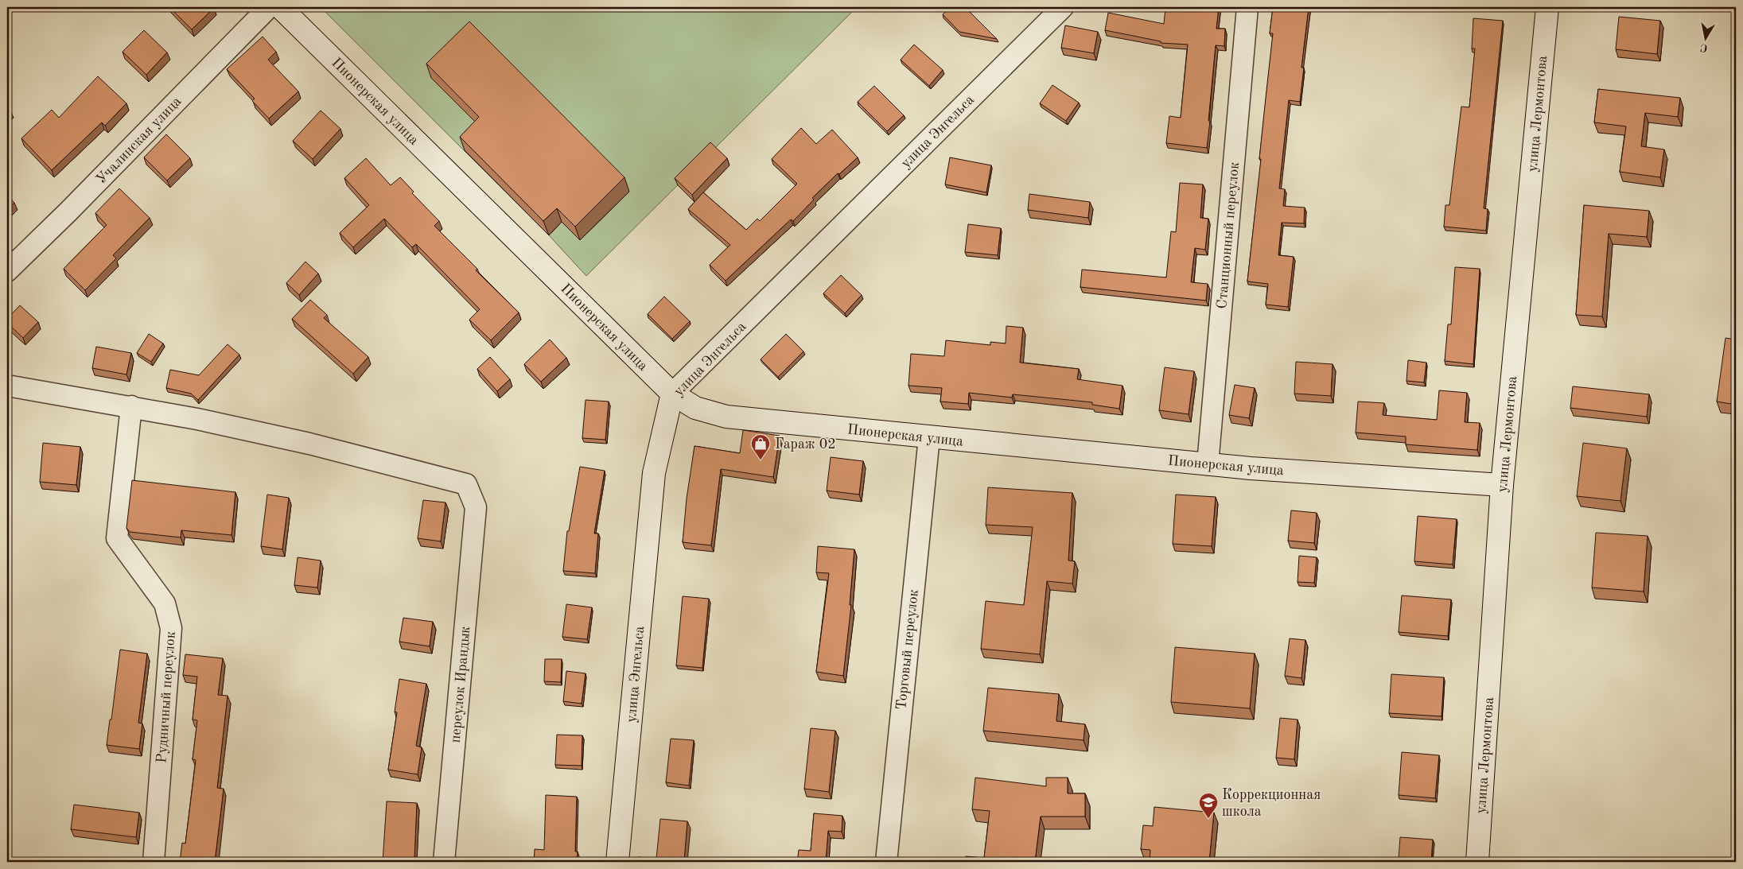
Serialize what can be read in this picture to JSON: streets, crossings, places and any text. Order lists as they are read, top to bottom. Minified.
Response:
{"streets":{"street":["Пионерская улица","улица Лермонтова","улица Энгельса","Учалинская улица","Станционный переулок","Торговый переулок","переулок Ирандык","Рудничный переулок"]},"crossings":[["Пионерская улица","улица Лермонтова"],["Пионерская улица","улица Энгельса"],["Пионерская улица","Станционный переулок"],["Пионерская улица","Торговый переулок"],["переулок Ирандык","Рудничный переулок"]],"places":{"shop":["Гараж 02"],"school or university":["Коррекционная школа"]},"north":"bottom"}
